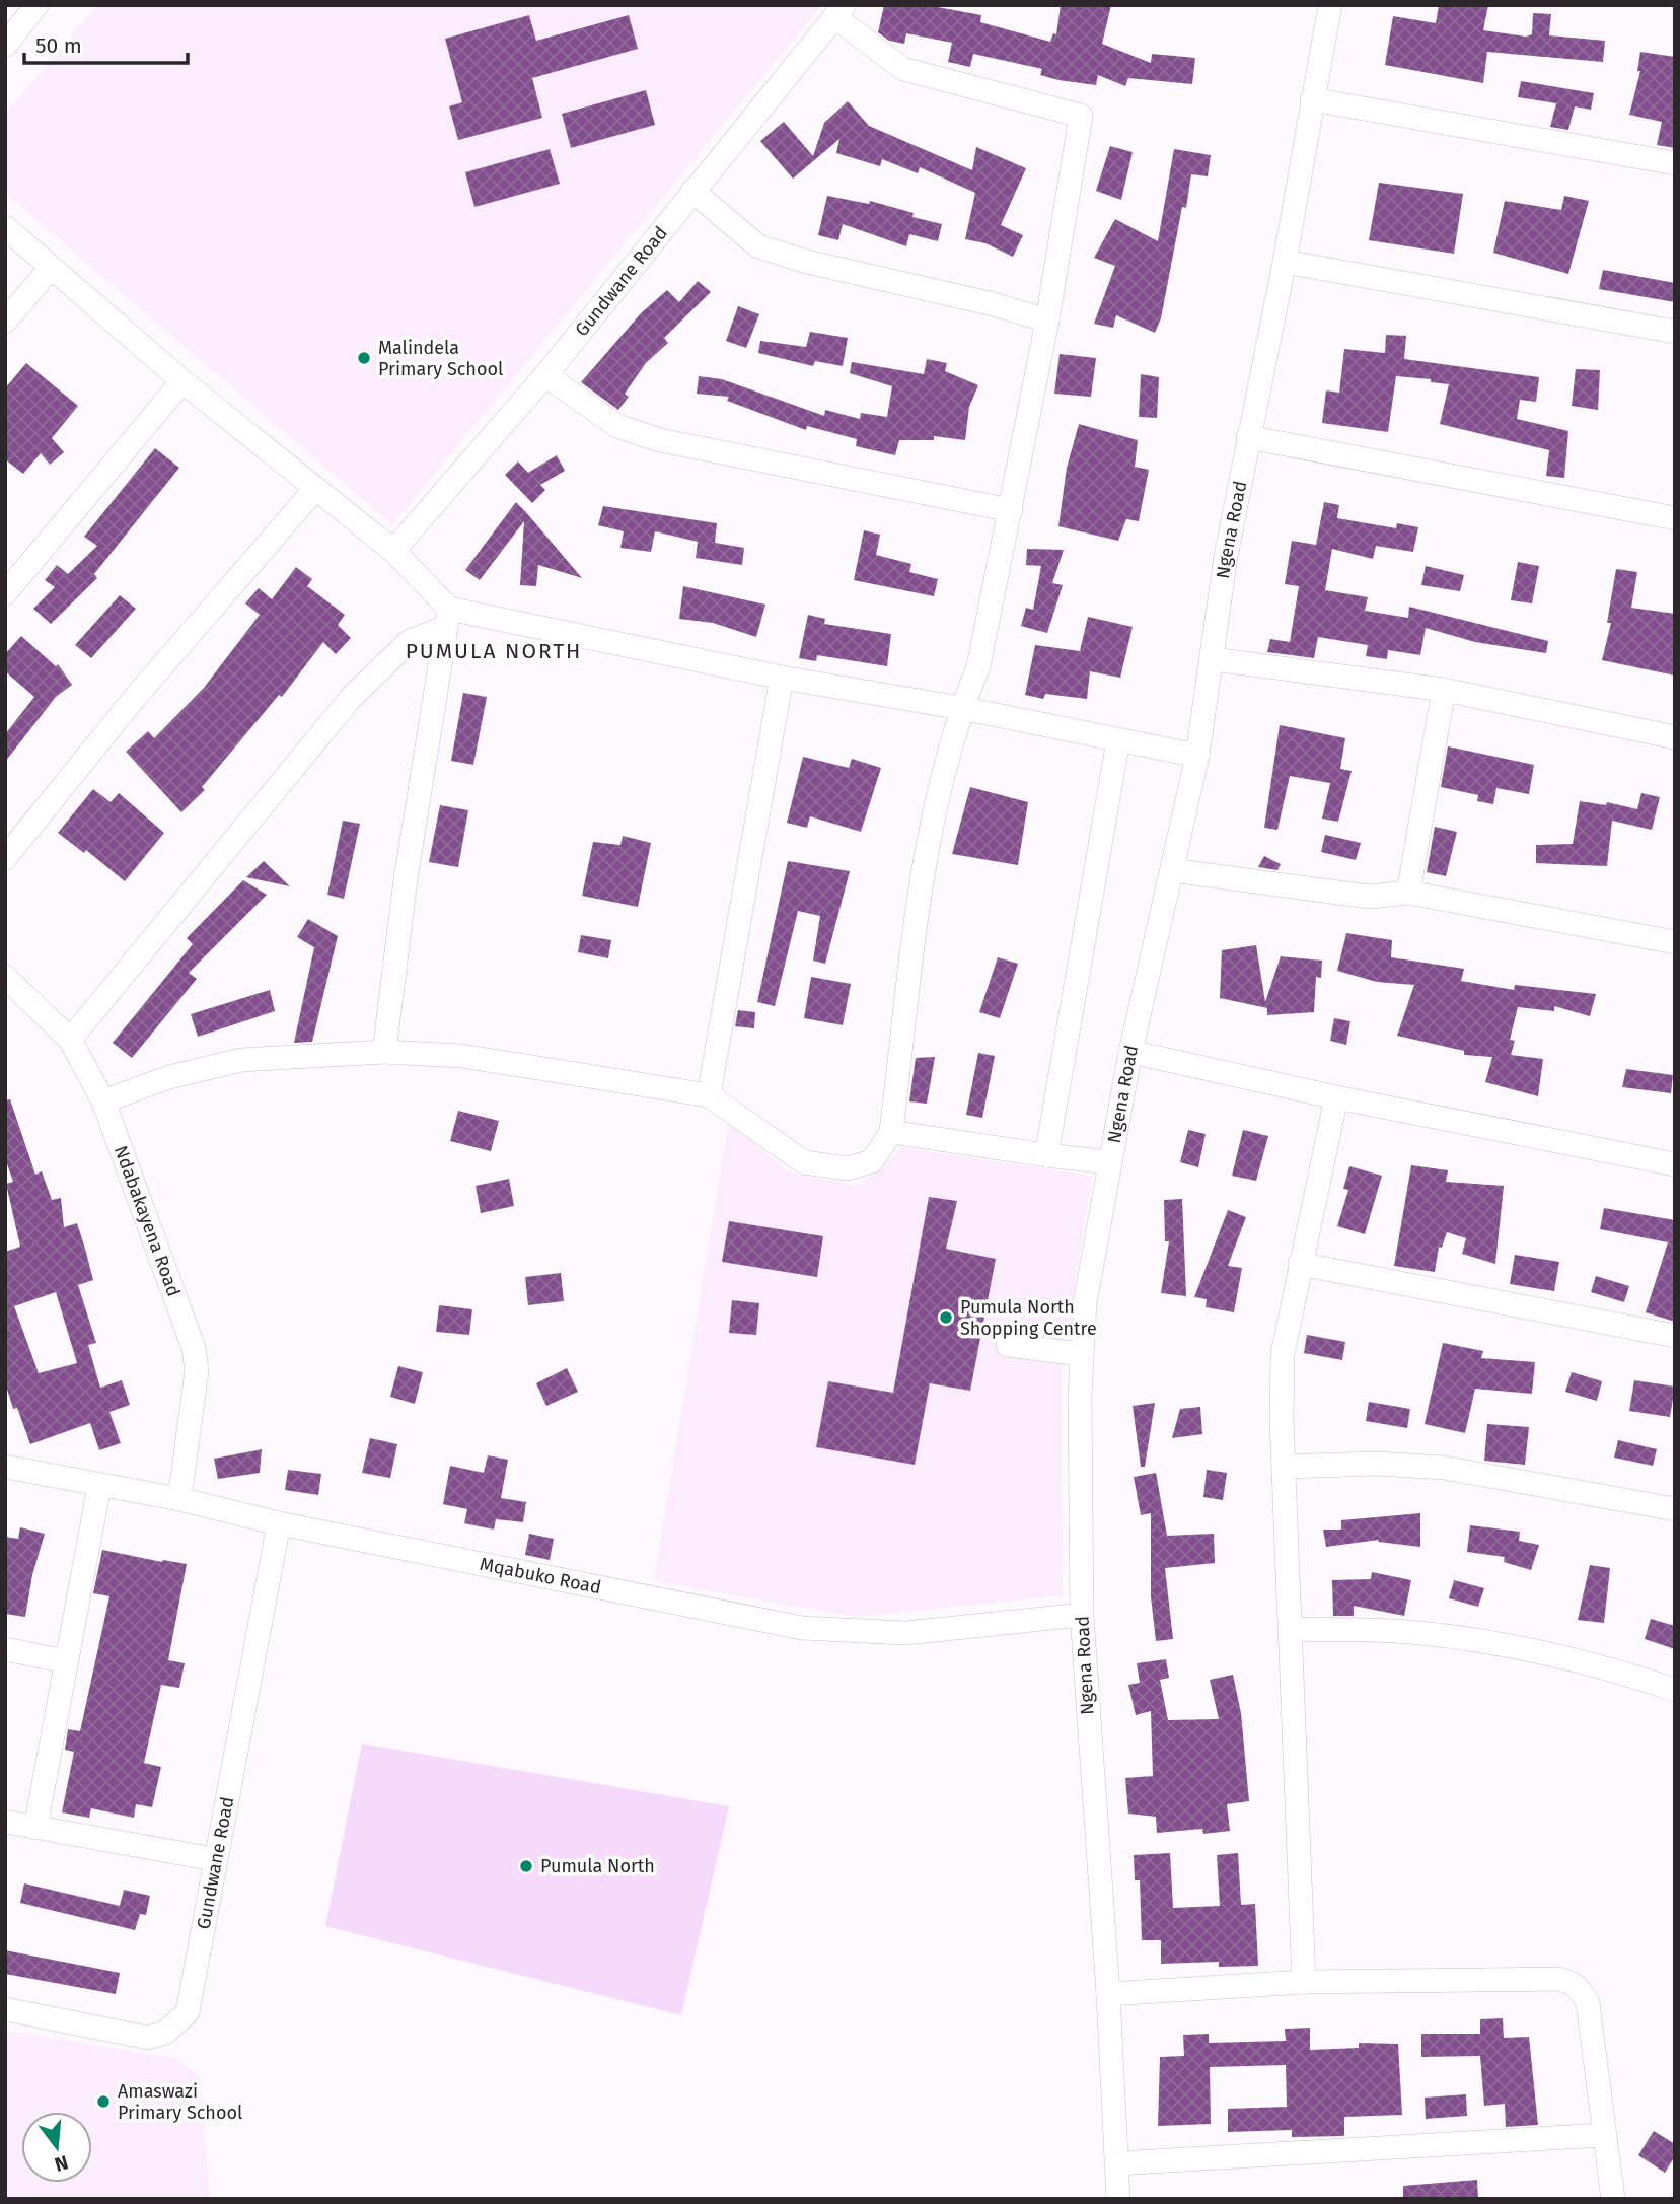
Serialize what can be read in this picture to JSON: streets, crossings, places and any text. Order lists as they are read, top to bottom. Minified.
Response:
{"streets":{"street":["Gundwane Road","Ngena Road","Ndabakayena Road","Mqabuko Road"]},"crossings":[["Gundwane Road","Mqabuko Road"],["Ngena Road","Mqabuko Road"],["Ndabakayena Road","Mqabuko Road"]],"districts":["PUMULA NORTH"],"places":["Malindela Primary School","Pumula North Shopping Centre","Pumula North","Amaswazi Primary School"],"scale_bar":"50 m","north":"bottom"}
